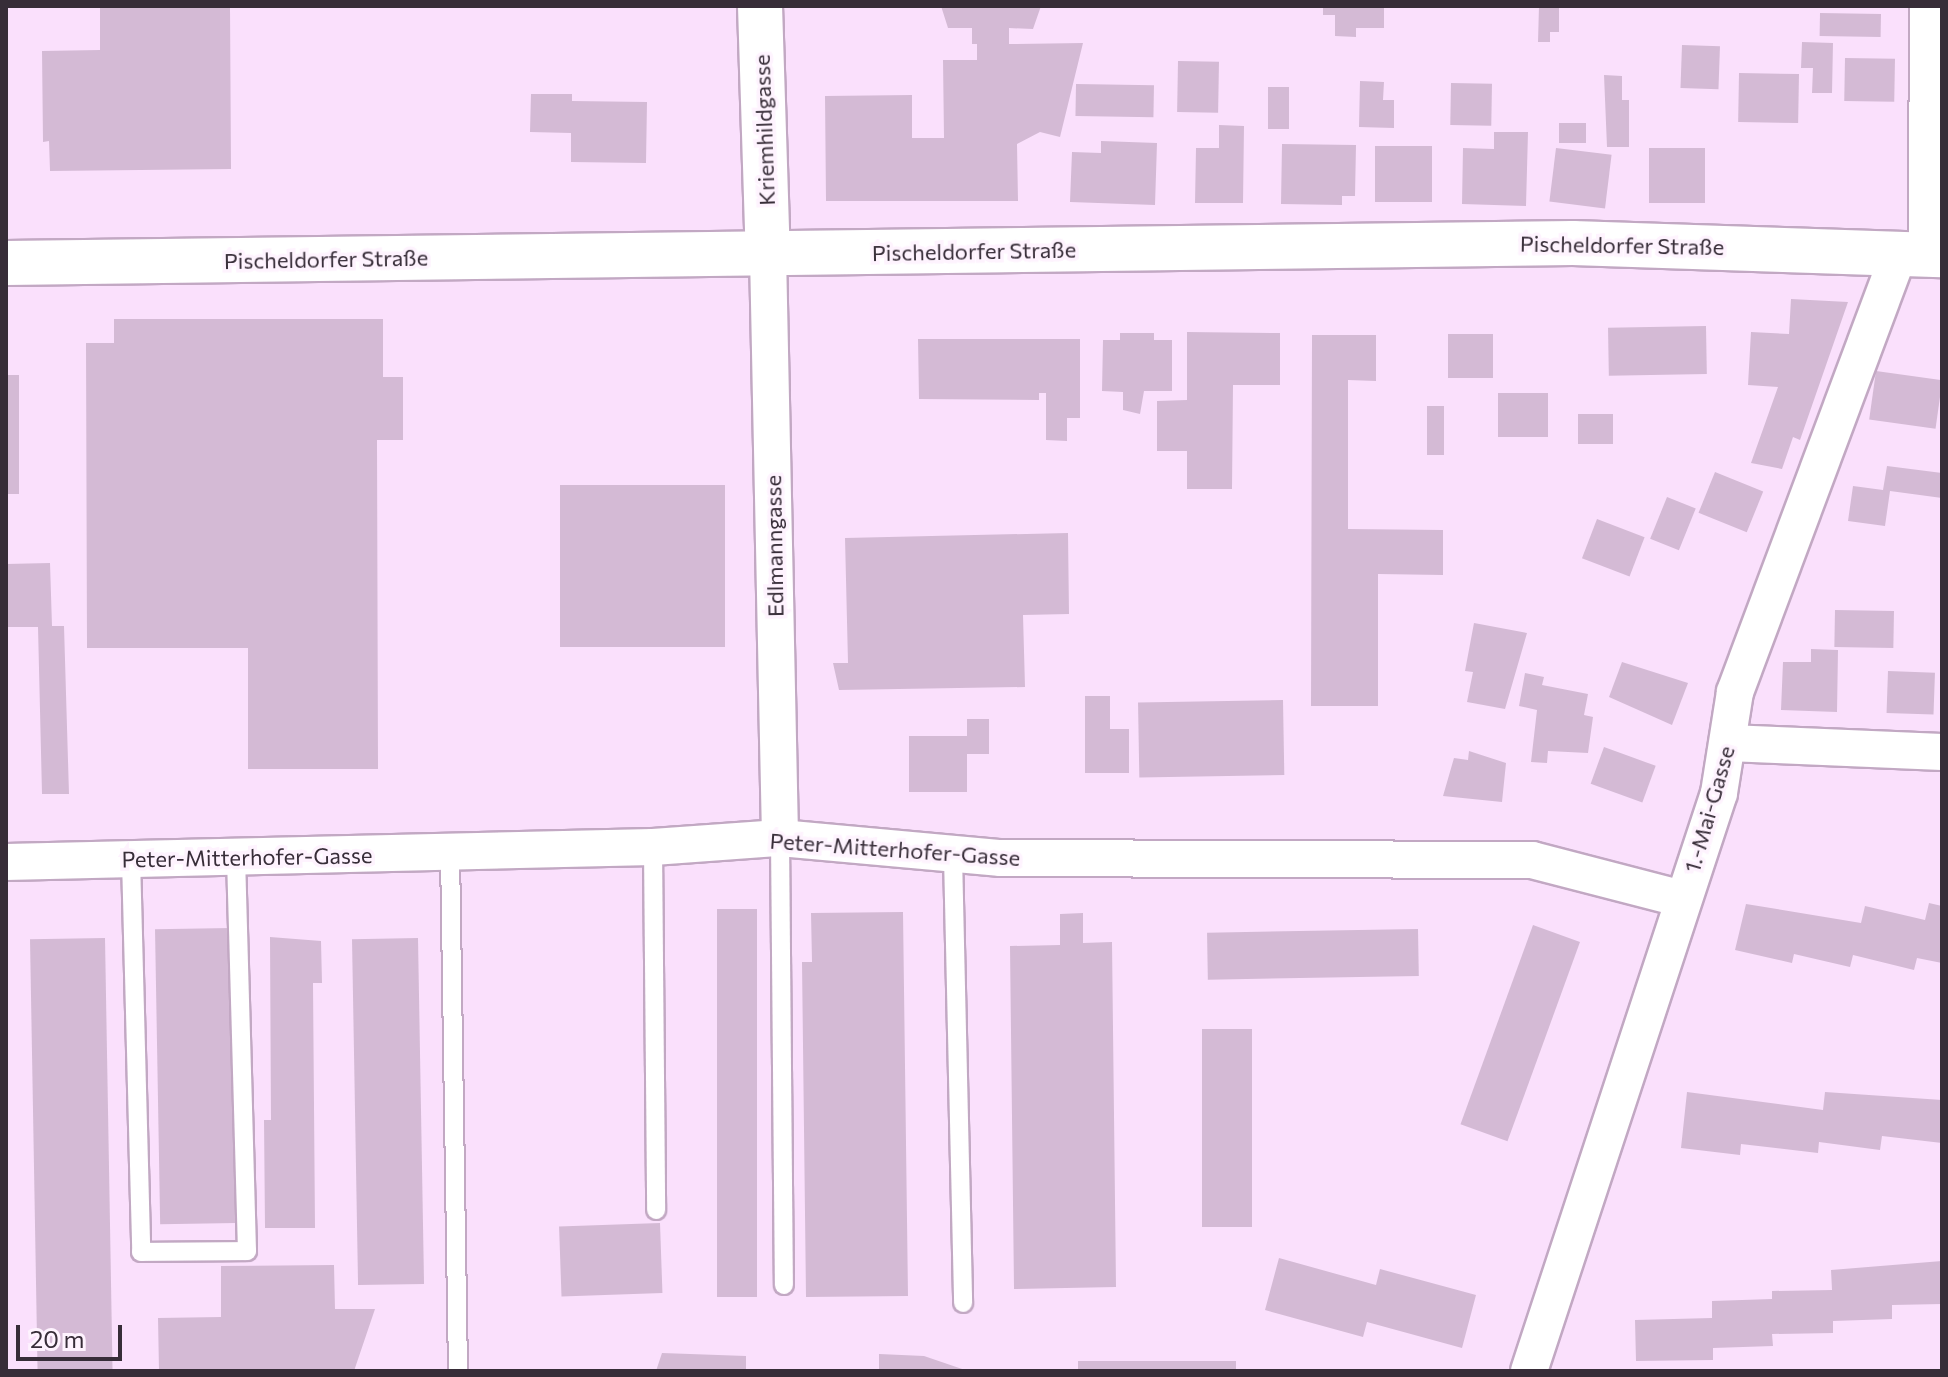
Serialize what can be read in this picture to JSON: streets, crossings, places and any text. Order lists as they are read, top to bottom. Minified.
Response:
{"streets":{"main road":["Kriemhildgasse","Pischeldorfer Straße"],"street":["Edlmanngasse","1.-Mai-Gasse","Peter-Mitterhofer-Gasse"]},"crossings":[["Kriemhildgasse","Pischeldorfer Straße"],["Kriemhildgasse","Edlmanngasse"],["Pischeldorfer Straße","Edlmanngasse"],["Pischeldorfer Straße","1.-Mai-Gasse"],["Edlmanngasse","Peter-Mitterhofer-Gasse"],["1.-Mai-Gasse","Peter-Mitterhofer-Gasse"]],"scale_bar":"20 m"}
